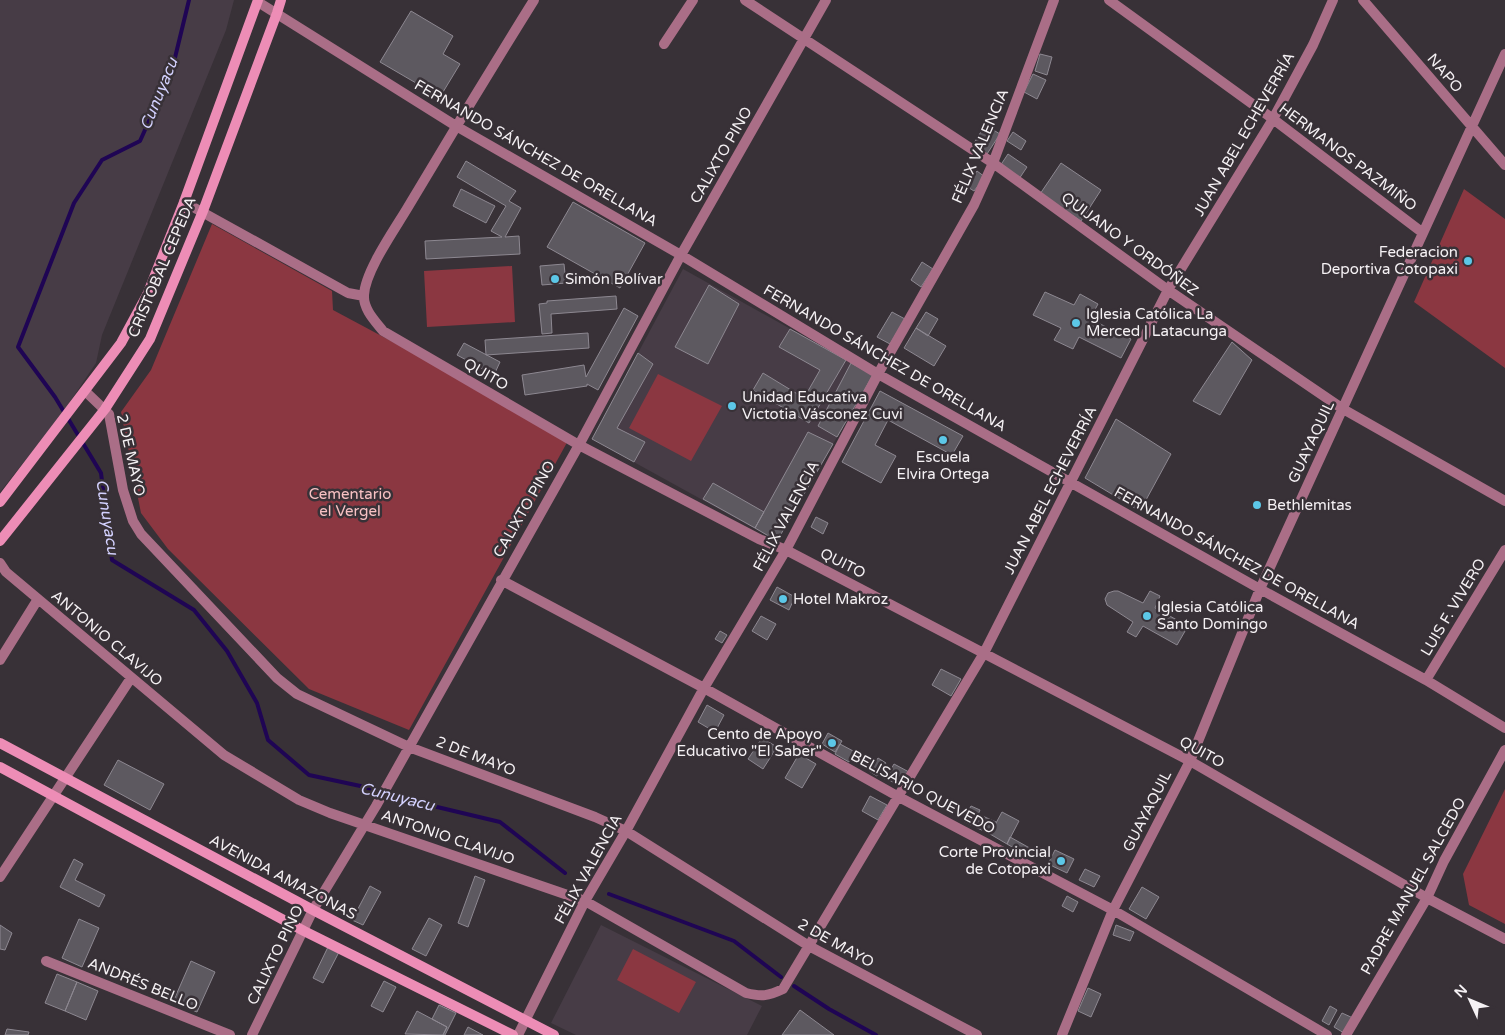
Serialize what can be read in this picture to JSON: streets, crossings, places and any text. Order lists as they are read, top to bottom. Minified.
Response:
{"streets":{"main road":["CRISTOBAL CEPEDA","AVENIDA AMAZONAS"],"street":["NAPO","JUAN ABEL ECHEVERRÍA","FÉLIX VALENCIA","FERNANDO SÁNCHEZ DE ORELLANA","CALIXTO PINO","HERMANOS PAZMIÑO","QUIJANO Y ORDÓÑEZ","QUITO","GUAYAQUIL","2 DE MAYO","LUIS F. VIVERO","ANTONIO CLAVIJO","BELISARIO QUEVEDO","PADRE MANUEL SALCEDO","ANDRÉS BELLO"]},"crossings":[["NAPO","GUAYAQUIL"],["JUAN ABEL ECHEVERRÍA","FERNANDO SÁNCHEZ DE ORELLANA"],["JUAN ABEL ECHEVERRÍA","HERMANOS PAZMIÑO"],["JUAN ABEL ECHEVERRÍA","QUIJANO Y ORDÓÑEZ"],["JUAN ABEL ECHEVERRÍA","QUITO"],["JUAN ABEL ECHEVERRÍA","2 DE MAYO"],["JUAN ABEL ECHEVERRÍA","ANTONIO CLAVIJO"],["JUAN ABEL ECHEVERRÍA","BELISARIO QUEVEDO"],["FÉLIX VALENCIA","FERNANDO SÁNCHEZ DE ORELLANA"],["FÉLIX VALENCIA","QUIJANO Y ORDÓÑEZ"],["FÉLIX VALENCIA","QUITO"],["FÉLIX VALENCIA","2 DE MAYO"],["FÉLIX VALENCIA","ANTONIO CLAVIJO"],["FÉLIX VALENCIA","BELISARIO QUEVEDO"],["FÉLIX VALENCIA","AVENIDA AMAZONAS"],["FERNANDO SÁNCHEZ DE ORELLANA","CALIXTO PINO"],["FERNANDO SÁNCHEZ DE ORELLANA","CRISTOBAL CEPEDA"],["FERNANDO SÁNCHEZ DE ORELLANA","GUAYAQUIL"],["FERNANDO SÁNCHEZ DE ORELLANA","LUIS F. VIVERO"],["CALIXTO PINO","QUIJANO Y ORDÓÑEZ"],["CALIXTO PINO","QUITO"],["CALIXTO PINO","2 DE MAYO"],["CALIXTO PINO","ANTONIO CLAVIJO"],["CALIXTO PINO","BELISARIO QUEVEDO"],["CALIXTO PINO","AVENIDA AMAZONAS"],["HERMANOS PAZMIÑO","GUAYAQUIL"],["QUIJANO Y ORDÓÑEZ","GUAYAQUIL"],["CRISTOBAL CEPEDA","2 DE MAYO"],["QUITO","GUAYAQUIL"],["QUITO","PADRE MANUEL SALCEDO"],["GUAYAQUIL","BELISARIO QUEVEDO"]],"water":["Cunuyacu"],"parks":["Cementario el Vergel"],"places":["Federacion Deportiva Cotopaxi","Simón Bolívar","Iglesia Católica La Merced | Latacunga","Unidad Educativa Victotia Vásconez Cuvi","Escuela Elvira Ortega","Bethlemitas","Hotel Makroz","Iglesia Católica Santo Domingo","Cento de Apoyo Educativo \"El Saber\"","Corte Provincial de Cotopaxi"],"north":"top left"}
